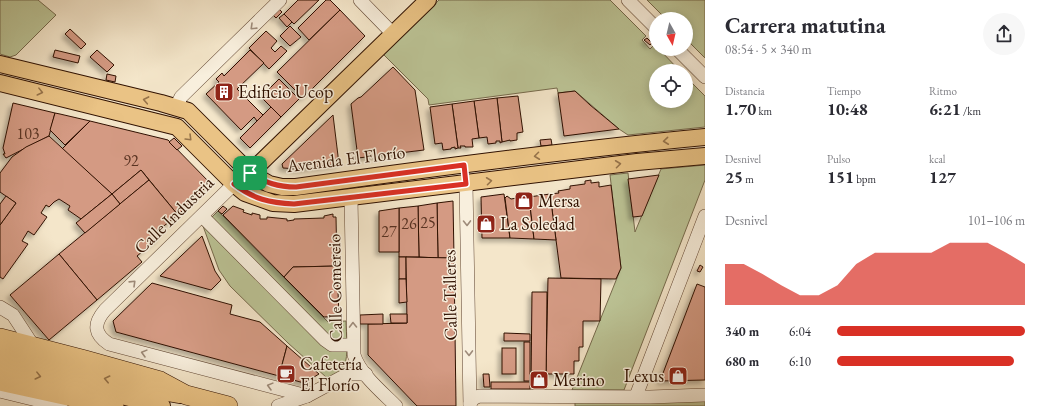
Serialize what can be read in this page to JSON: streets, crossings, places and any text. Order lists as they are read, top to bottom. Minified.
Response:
{"streets":{"main road":["Avenida El Florío","Calle Industria"],"street":["Calle Comercio","Calle Talleres"]},"crossings":[["Avenida El Florío","Calle Industria"],["Avenida El Florío","Calle Comercio"],["Avenida El Florío","Calle Talleres"]],"one_way":["Calle Comercio","Calle Talleres"],"places":{"building":["Edificio Ucop"],"shop":["Mersa","La Soledad","Lexus","Merino"],"cafe":["Cafetería El Florío"]},"house_numbers":["103","92","25","26","27"],"north":"bottom","page":{"heading":["Carrera matutina","08:54 · 5 × 340 m"],"stats":[["Distancia","1.70 km"],["Tiempo","10:48"],["Ritmo","6:21 /km"],["Desnivel","25 m"],["Pulso","151 bpm"],["kcal","127"]],"chart":["Desnivel","101–106 m"],"list":[{"name":"340 m","note":"6:04"},{"name":"680 m","note":"6:10"}]}}
